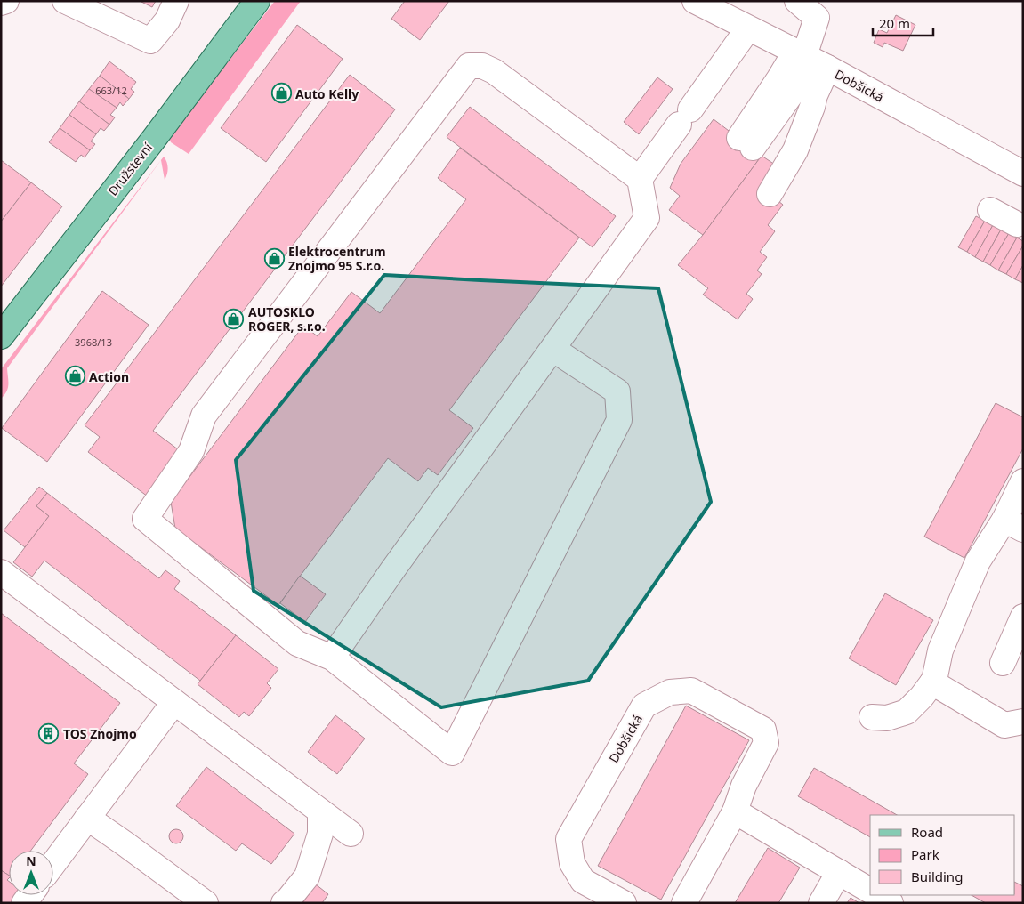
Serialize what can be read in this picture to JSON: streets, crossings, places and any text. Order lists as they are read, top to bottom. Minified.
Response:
{"streets":{"main road":["Družstevní"],"street":["Dobšická"]},"places":{"shop":["Auto Kelly","Elektrocentrum Znojmo 95 S.r.o.","AUTOSKLO ROGER, s.r.o.","Action"],"building":["TOS Znojmo"]},"house_numbers":["663/12","3968/13"],"legend":["Road","Park","Building"],"scale_bar":"20 m","north":"top"}
